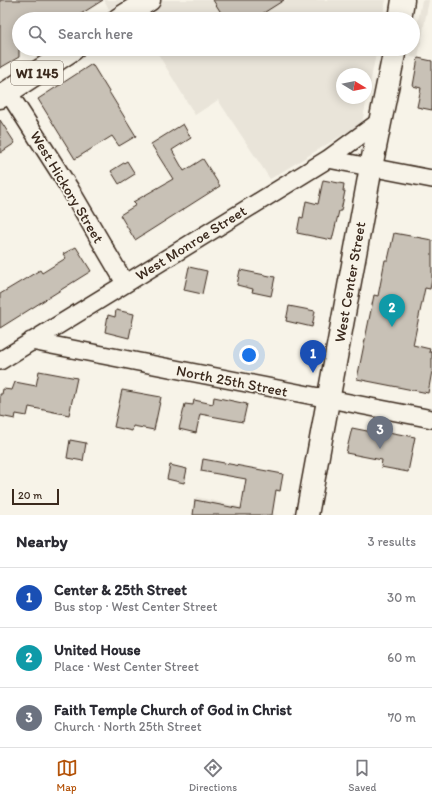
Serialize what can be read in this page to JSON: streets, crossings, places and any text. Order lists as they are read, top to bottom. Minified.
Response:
{"streets":{"street":["WI 145","West Hickory Street","West Monroe Street","West Center Street","North 25th Street"]},"crossings":[["WI 145","West Hickory Street"],["West Hickory Street","West Monroe Street"],["West Monroe Street","West Center Street"],["West Monroe Street","North 25th Street"],["West Center Street","North 25th Street"]],"scale_bar":"20 m","north":"right","page":{"search":"Search here","pins":["2","1","3"],"scale":"20 m","heading":["Nearby","3 results"],"list":[{"mark":"1","name":"Center & 25th Street","note":"Bus stop · West Center Street","value":"30 m"},{"mark":"2","name":"United House","note":"Place · West Center Street","value":"60 m"},{"mark":"3","name":"Faith Temple Church of God in Christ","note":"Church · North 25th Street","value":"70 m"}],"nav":["Map","Directions","Saved"]}}
